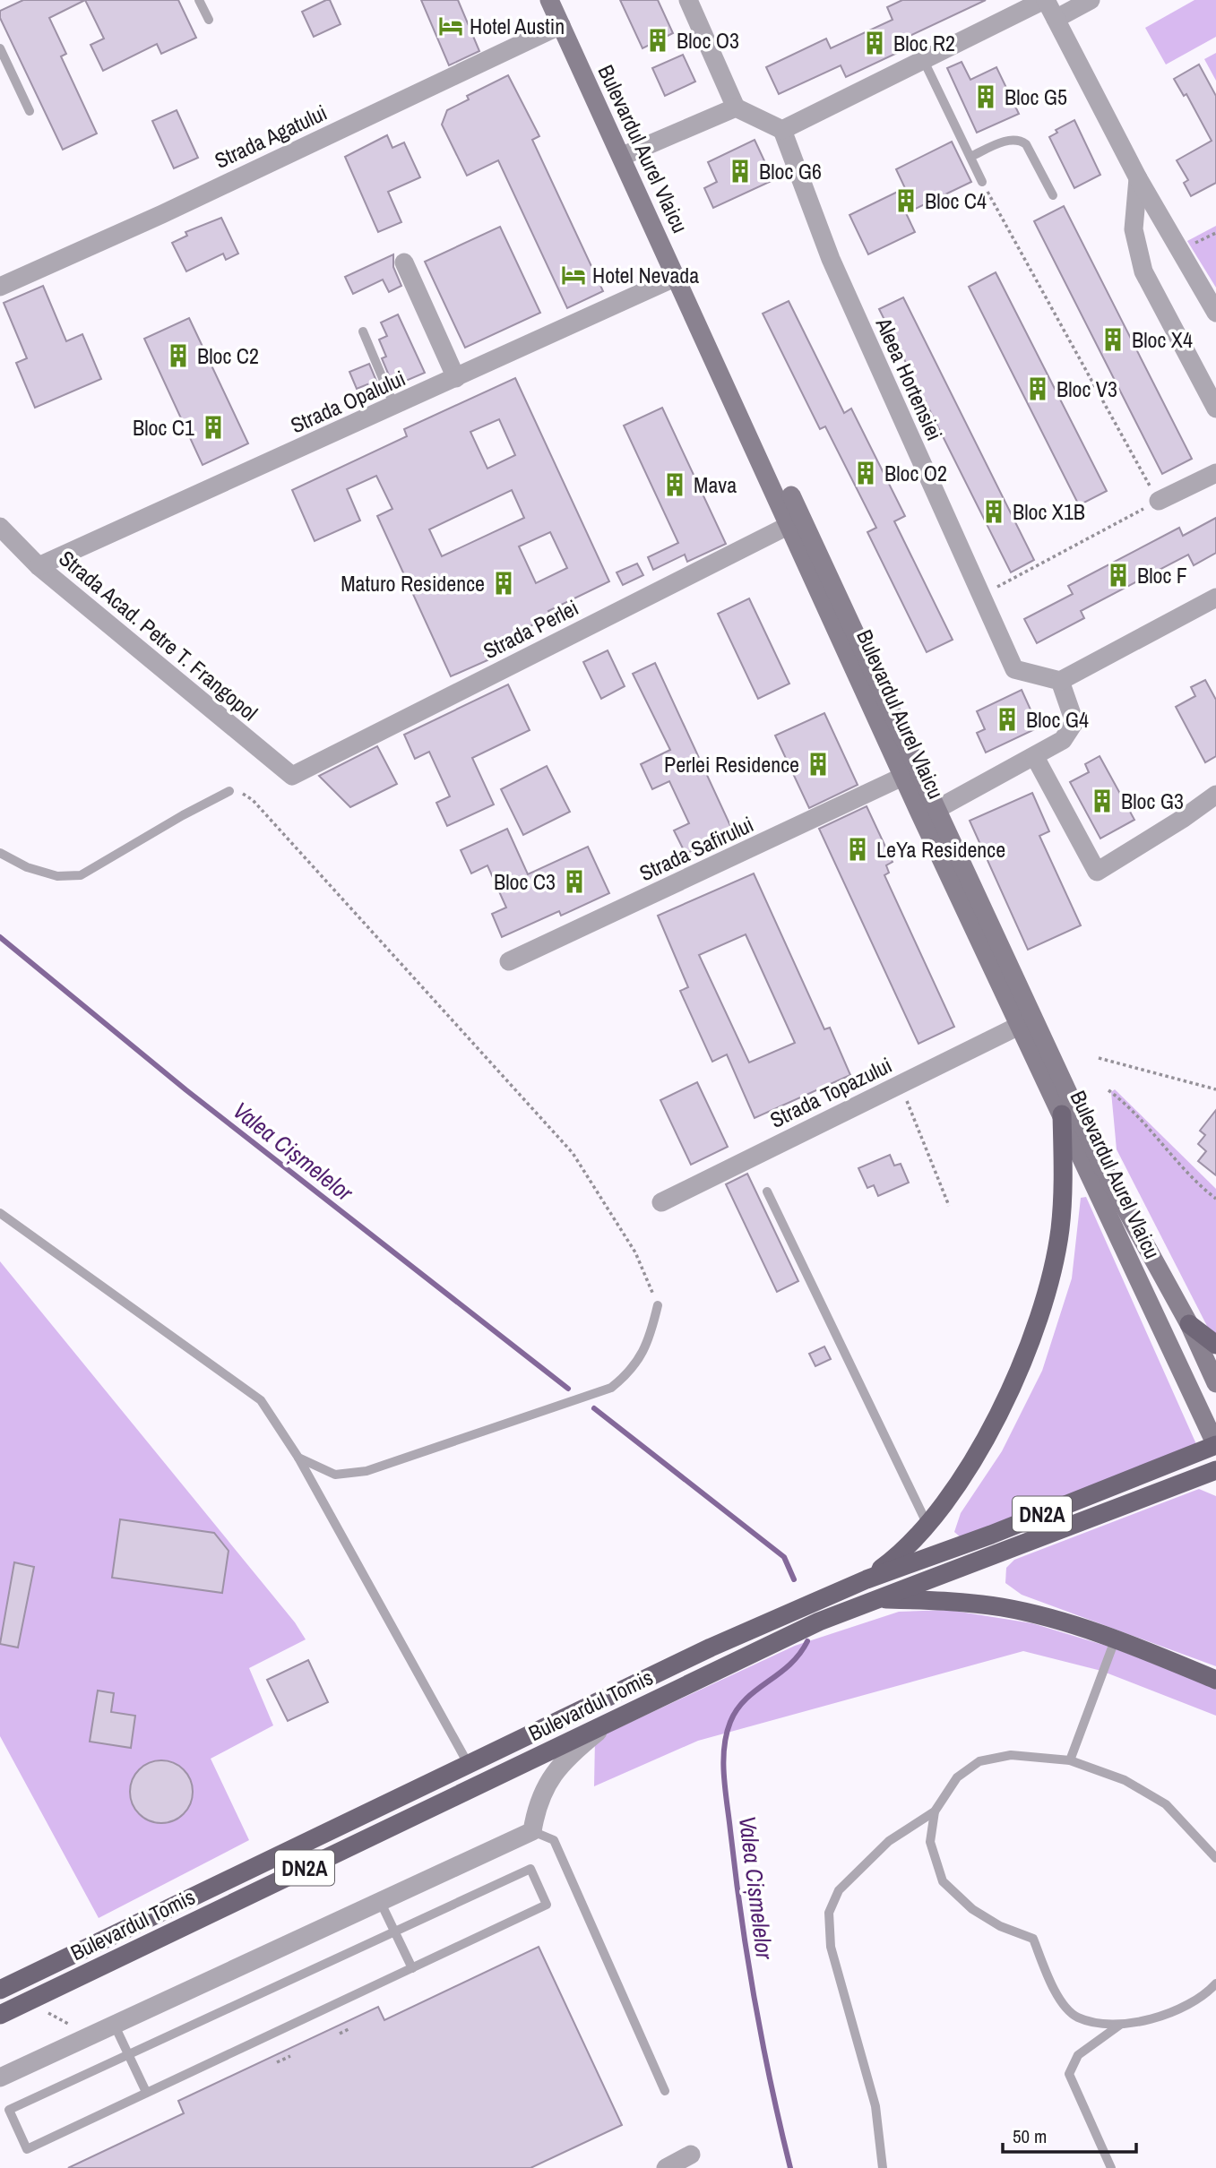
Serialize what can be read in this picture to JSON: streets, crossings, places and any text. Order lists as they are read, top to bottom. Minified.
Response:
{"streets":{"main road":["Bulevardul Aurel Vlaicu","DN2A","Bulevardul Tomis"],"street":["Strada Agatului","Aleea Hortensiei","Strada Opalului","Strada Perlei","Strada Acad. Petre T. Frangopol","Strada Safirului","Strada Topazului"]},"crossings":[["Strada Agatului","Bulevardul Aurel Vlaicu"],["Bulevardul Aurel Vlaicu","Strada Opalului"],["Bulevardul Aurel Vlaicu","Strada Perlei"],["Bulevardul Aurel Vlaicu","Strada Safirului"],["Bulevardul Aurel Vlaicu","Strada Topazului"],["Bulevardul Aurel Vlaicu","Bulevardul Tomis"],["Strada Opalului","Strada Acad. Petre T. Frangopol"],["Strada Perlei","Strada Acad. Petre T. Frangopol"]],"water":["Valea Cișmelelor"],"places":{"hotel":["Hotel Austin","Hotel Nevada"],"building":["Bloc O3","Bloc R2","Bloc G5","Bloc G6","Bloc C4","Bloc X4","Bloc C2","Bloc V3","Bloc C1","Bloc O2","Mava","Bloc X1B","Bloc F","Maturo Residence","Bloc G4","Perlei Residence","Bloc G3","LeYa Residence","Bloc C3"]},"scale_bar":"50 m"}
